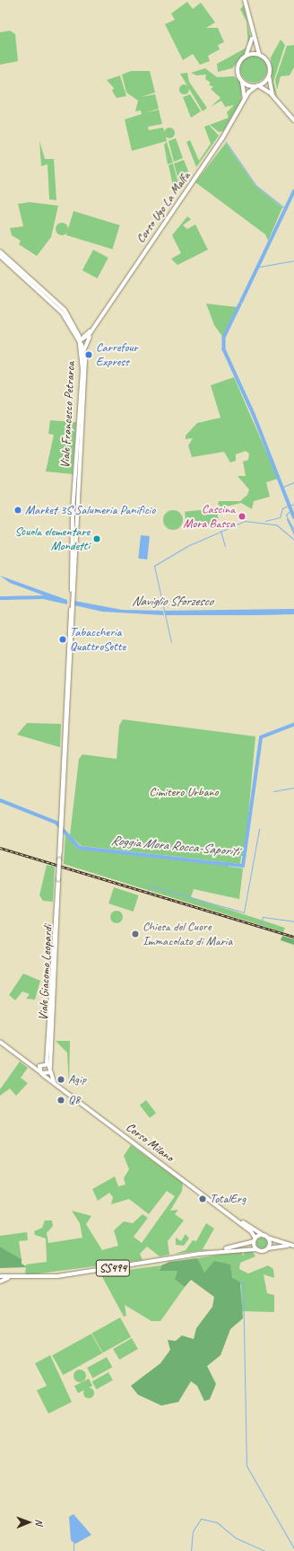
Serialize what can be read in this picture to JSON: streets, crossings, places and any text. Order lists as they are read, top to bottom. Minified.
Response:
{"streets":{"main road":["Corso Ugo La Malfa","Viale Francesco Petrarca","Viale Giacomo Leopardi","Corso Milano","SS494"]},"crossings":[["Corso Ugo La Malfa","Viale Francesco Petrarca"],["Viale Francesco Petrarca","Viale Giacomo Leopardi"],["Viale Giacomo Leopardi","Corso Milano"],["Corso Milano","SS494"]],"water":["Naviglio Sforzesco","Roggia Mora Rocca-Saporiti"],"parks":["Cimitero Urbano"],"places":["Carrefour Express","Market 3S Salumeria Panificio","Cascina Mora Bassa","Scuola elementare Mondetti","Tabaccheria QuattroSette","Chiesa del Cuore Immacolato di Maria","Agip","Q8","TotalErg"],"north":"right"}
